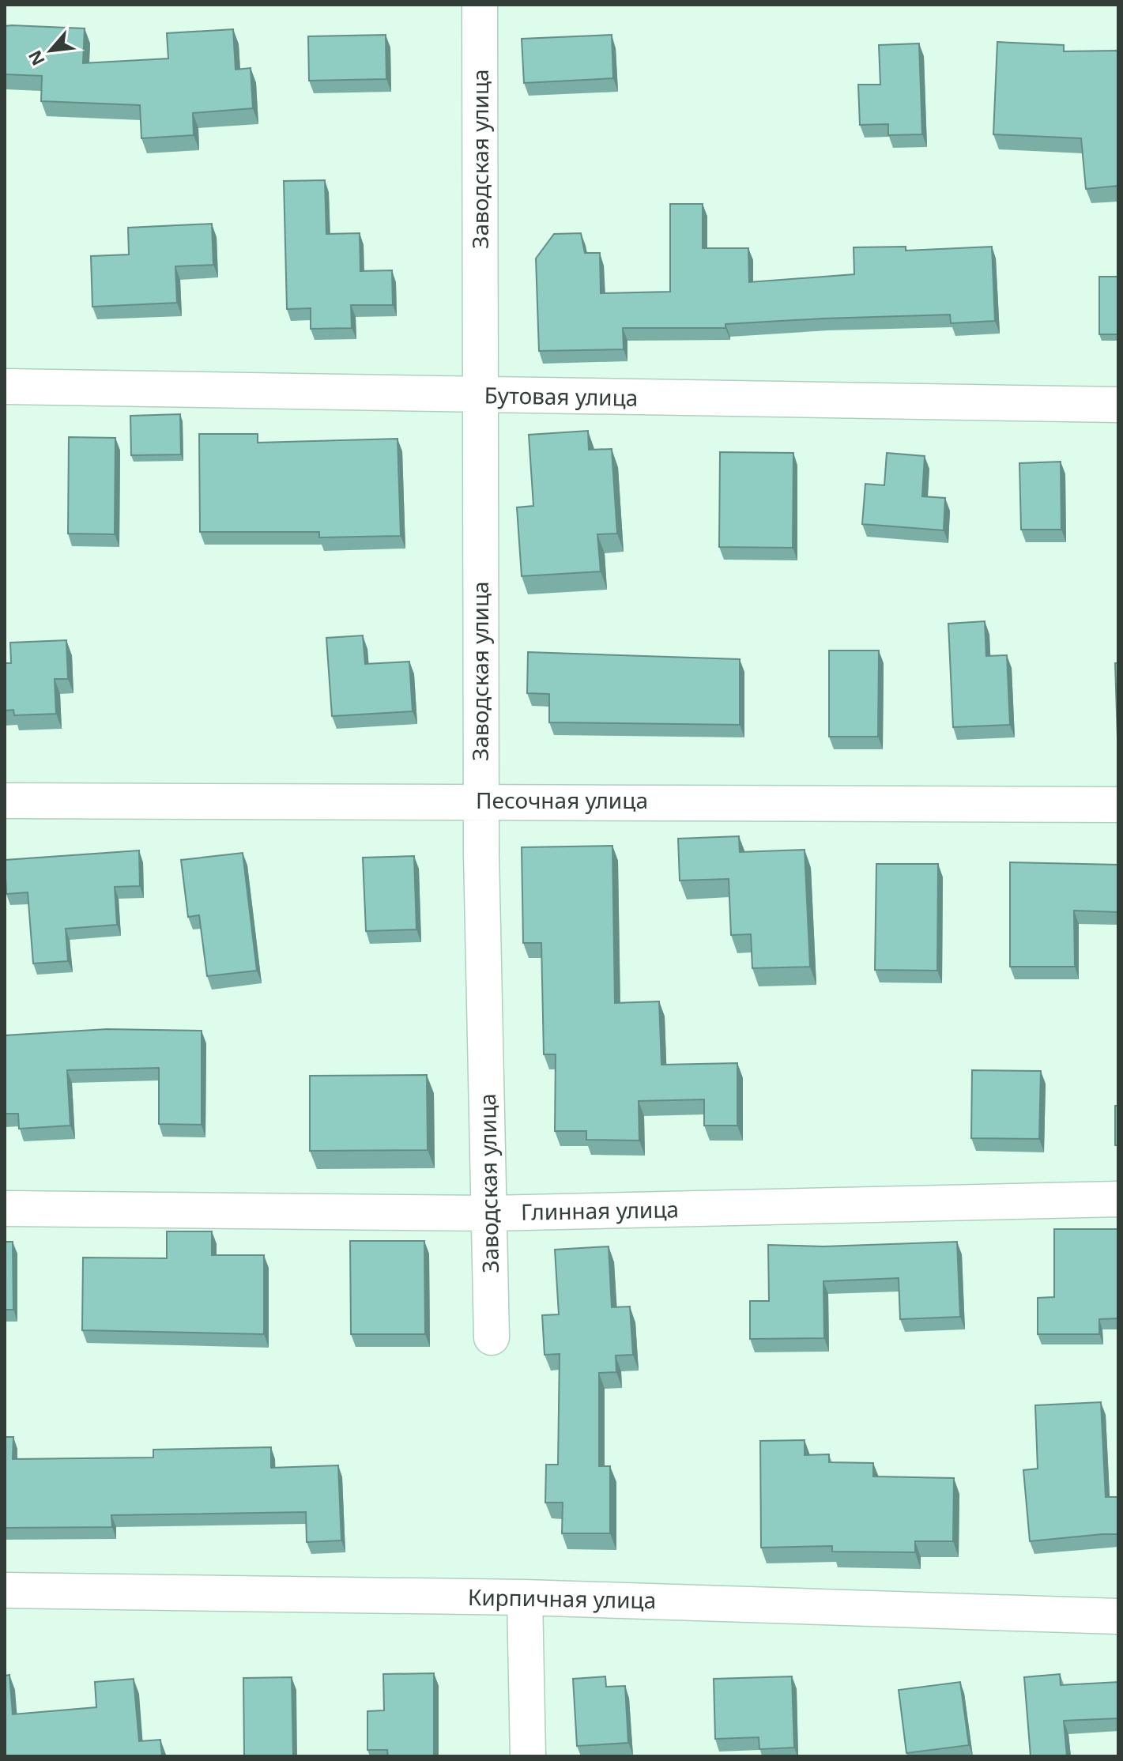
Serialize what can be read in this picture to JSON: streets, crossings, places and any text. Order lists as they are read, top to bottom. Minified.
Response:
{"streets":{"street":["Заводская улица","Бутовая улица","Песочная улица","Глинная улица","Кирпичная улица"]},"crossings":[["Заводская улица","Бутовая улица"],["Заводская улица","Песочная улица"],["Заводская улица","Глинная улица"]],"north":"bottom left"}
